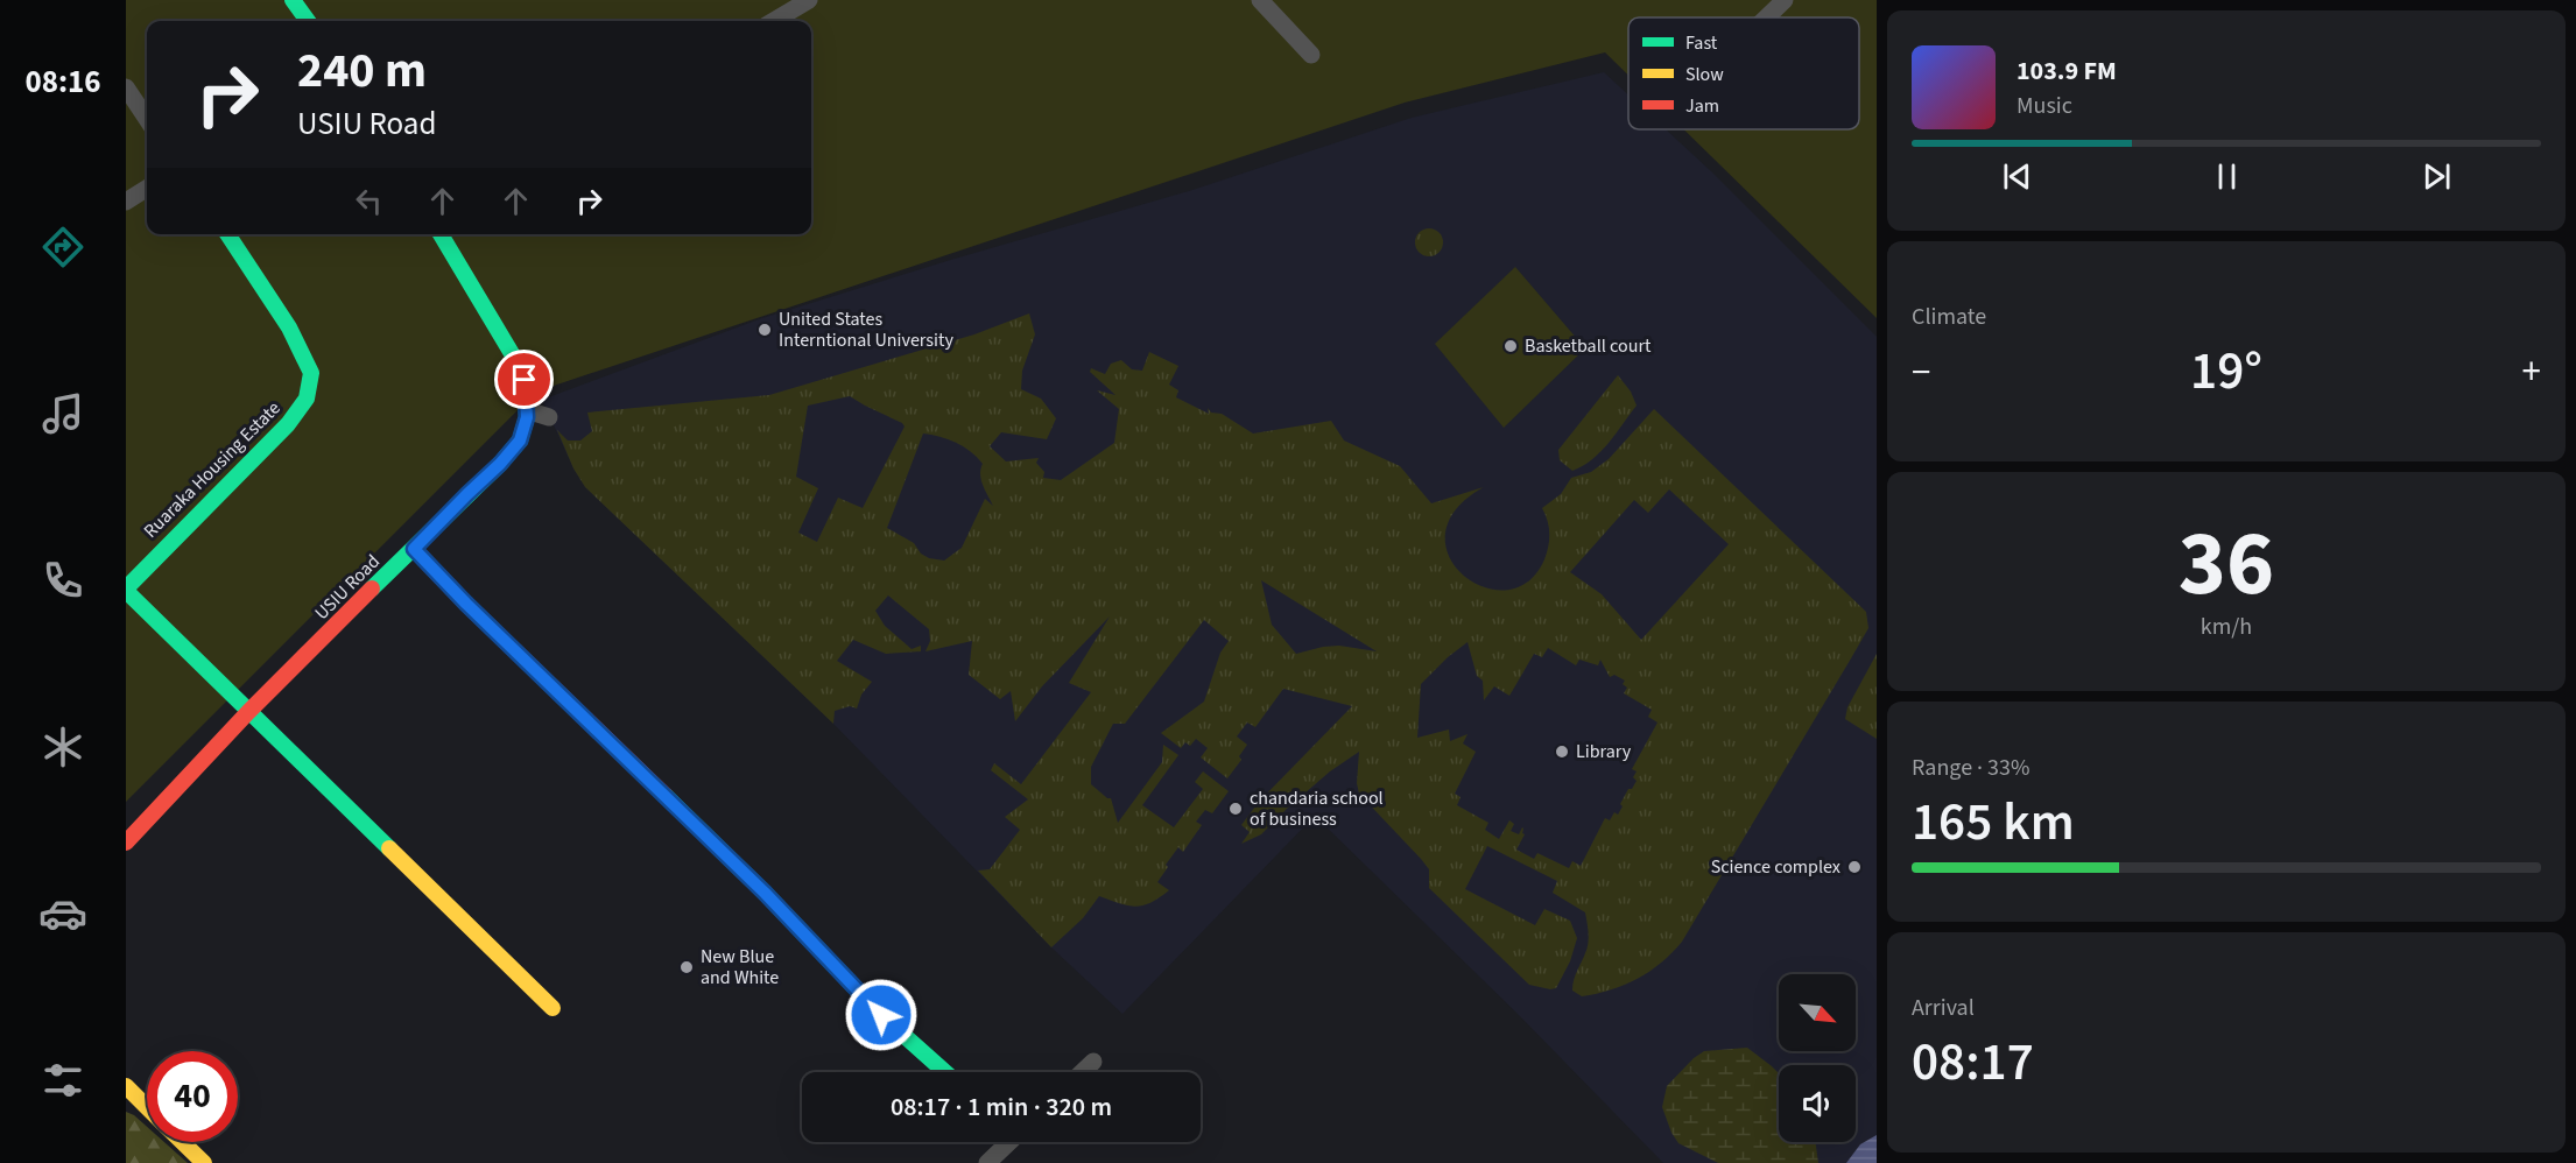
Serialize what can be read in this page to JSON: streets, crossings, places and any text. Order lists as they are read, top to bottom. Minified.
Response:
{"streets":{"street":["Ruaraka Housing Estate","USIU Road"]},"crossings":[["Ruaraka Housing Estate","USIU Road"]],"places":["United States Interntional University","Basketball court","Library","chandaria school of business","Science complex","New Blue and White"],"legend":["Fast","Slow","Jam"],"north":"bottom right","page":{"tabs":"08:16","turn":["240 m","USIU Road"],"song":["103.9 FM","Music"],"tile":["Climate",["36","km/h"],["Range · 33%","165 km"],["Arrival","08:17"]],"heat":["−","19°","+"],"limit":"40","trip":"08:17 · 1 min · 320 m"}}
